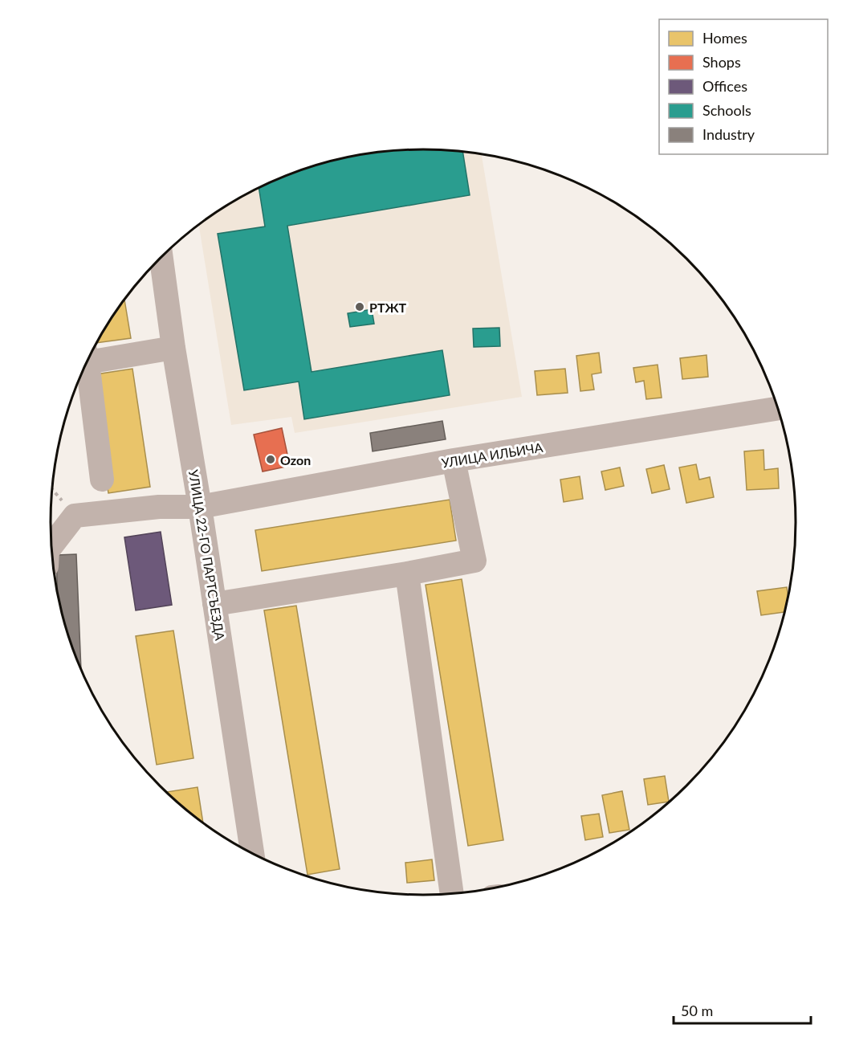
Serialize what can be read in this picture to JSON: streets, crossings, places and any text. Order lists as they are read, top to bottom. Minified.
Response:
{"streets":{"street":["УЛИЦА ИЛЬИЧА","УЛИЦА 22-ГО ПАРТСЪЕЗДА"]},"crossings":[["УЛИЦА ИЛЬИЧА","УЛИЦА 22-ГО ПАРТСЪЕЗДА"]],"places":["РТЖТ","Ozon"],"legend":["Homes","Shops","Offices","Schools","Industry"],"scale_bar":"50 m"}
